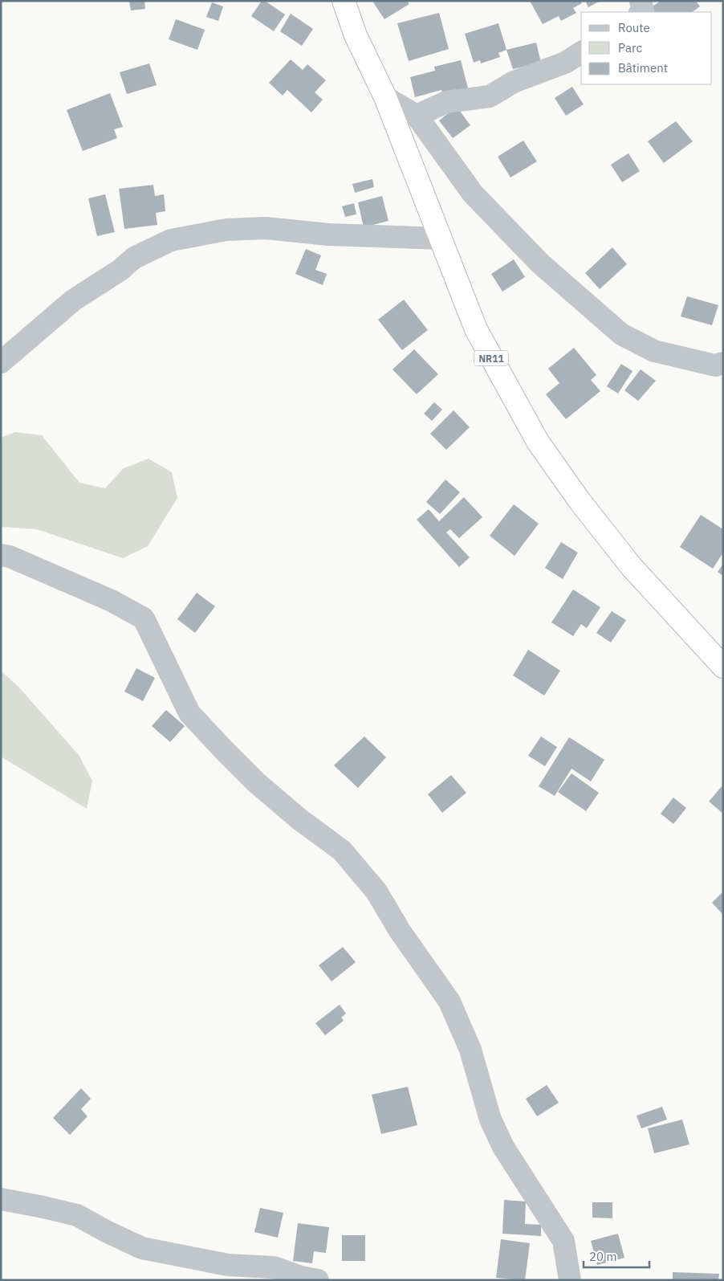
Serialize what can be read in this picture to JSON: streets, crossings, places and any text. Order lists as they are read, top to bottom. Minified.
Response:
{"streets":{"highway":["NR11"]},"legend":["Route","Parc","Bâtiment"],"scale_bar":"20 m"}
